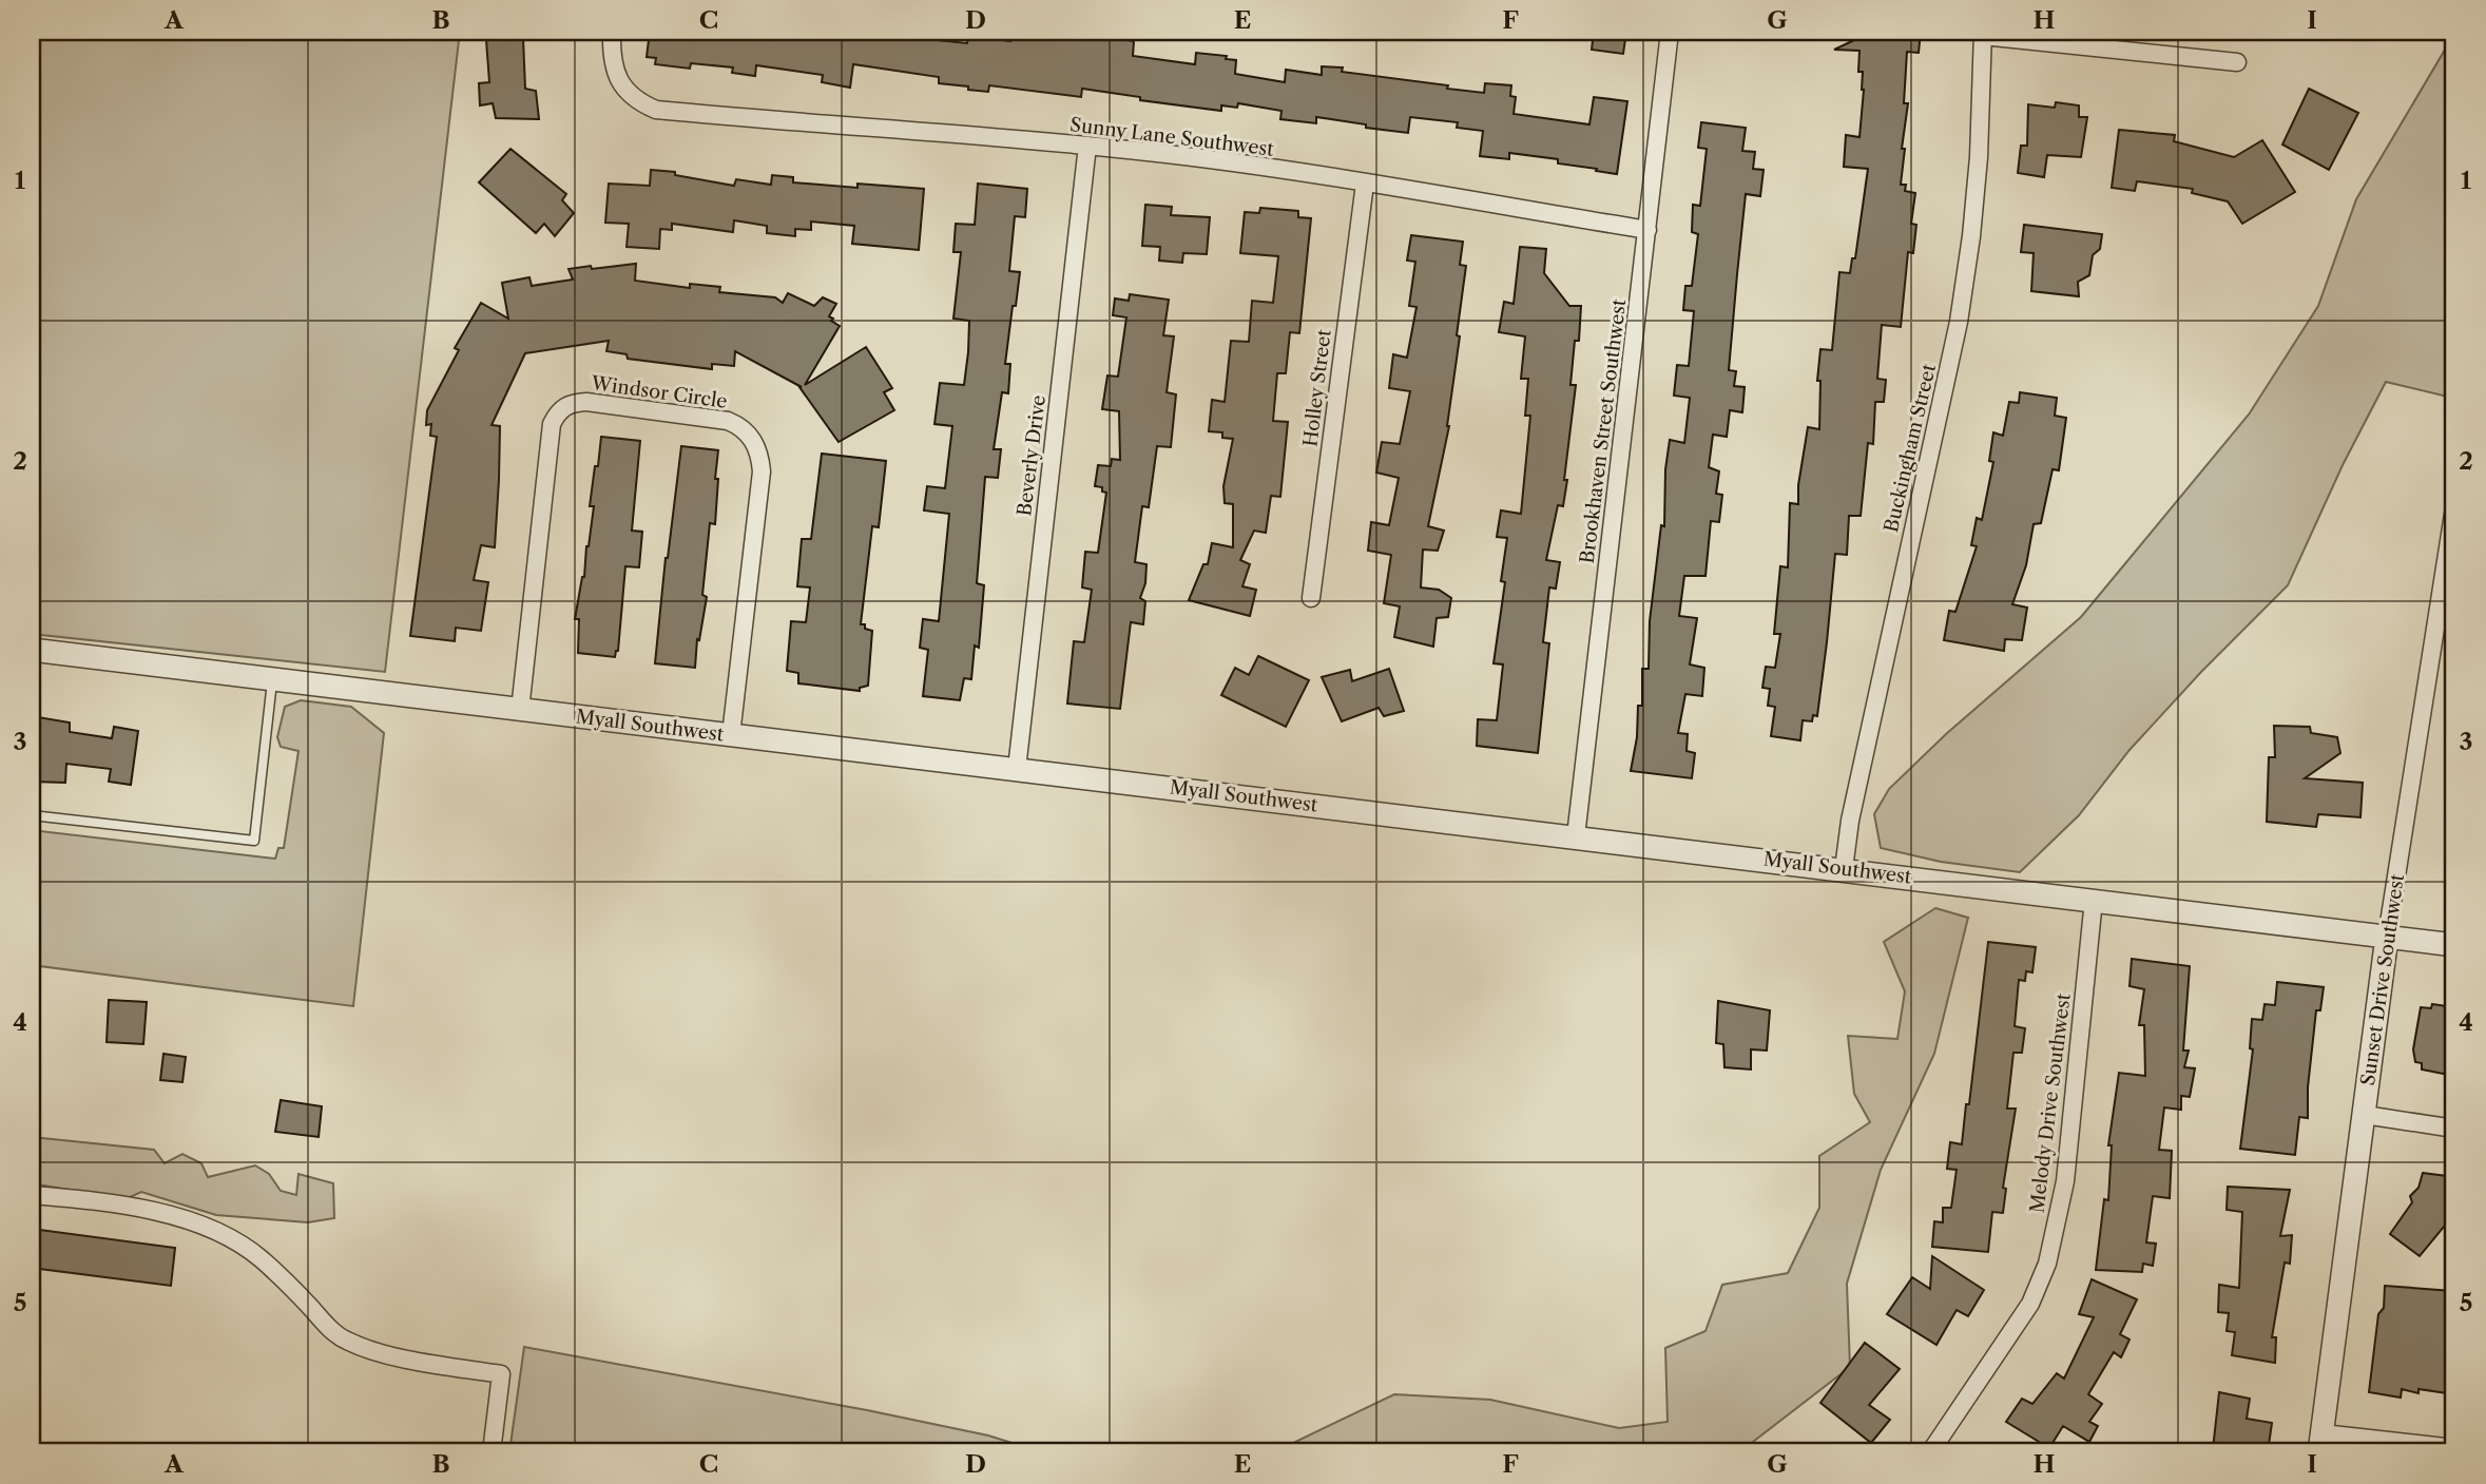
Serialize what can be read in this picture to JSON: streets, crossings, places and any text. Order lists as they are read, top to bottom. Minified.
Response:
{"streets":{"street":["Sunny Lane Southwest","Holley Street","Windsor Circle","Brookhaven Street Southwest","Buckingham Street","Beverly Drive","Myall Southwest","Sunset Drive Southwest","Melody Drive Southwest"]},"crossings":[["Sunny Lane Southwest","Holley Street"],["Sunny Lane Southwest","Brookhaven Street Southwest"],["Sunny Lane Southwest","Beverly Drive"],["Windsor Circle","Myall Southwest"],["Brookhaven Street Southwest","Myall Southwest"],["Buckingham Street","Myall Southwest"],["Beverly Drive","Myall Southwest"],["Myall Southwest","Sunset Drive Southwest"],["Myall Southwest","Melody Drive Southwest"]],"grid":{"columns":["A","B","C","D","E","F","G","H","I"],"rows":["1","2","3","4","5"]}}
